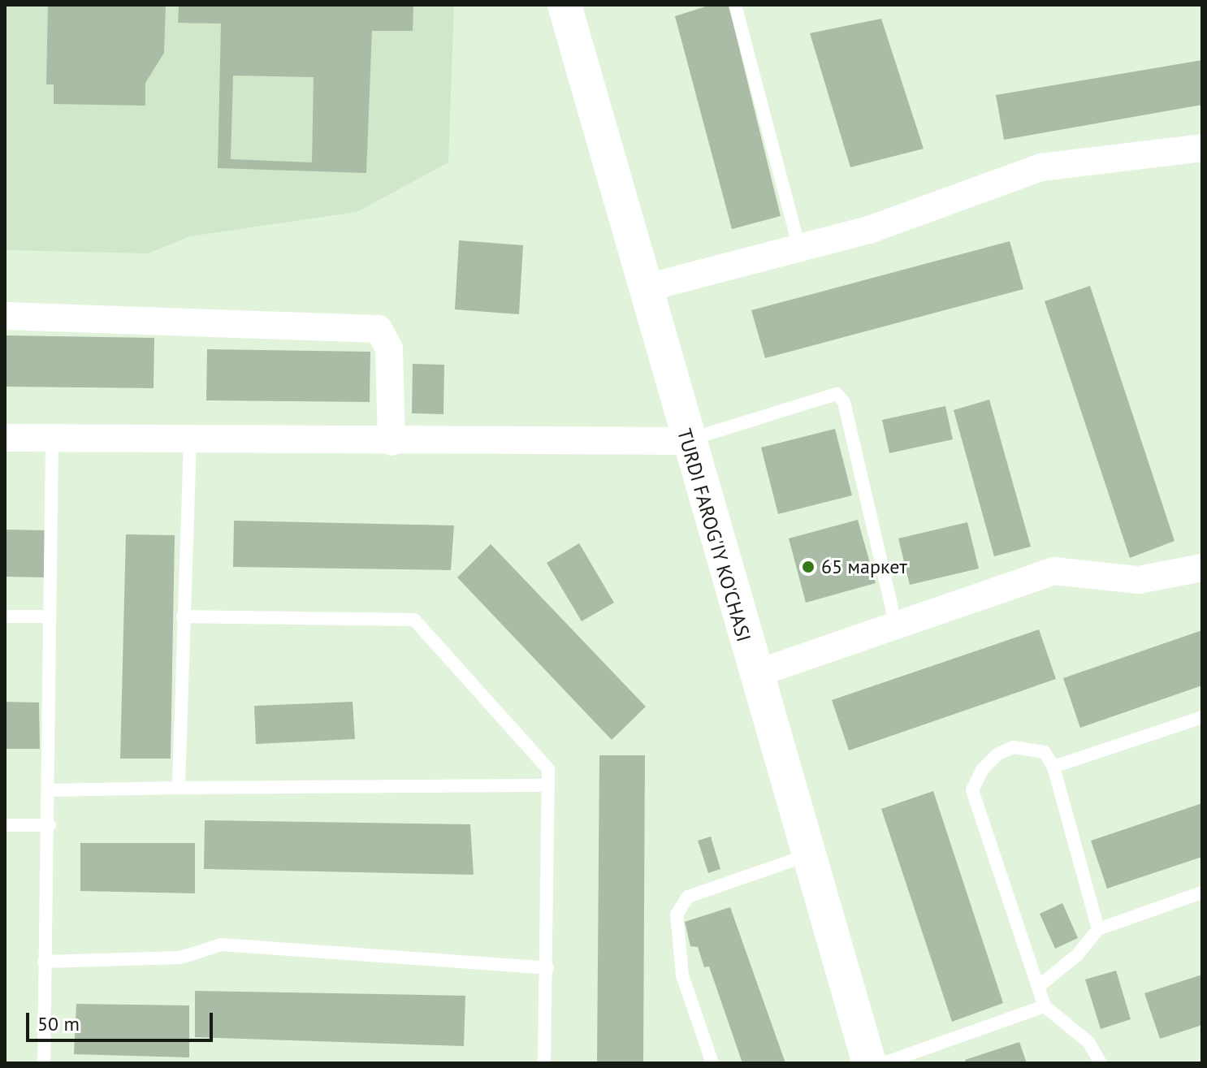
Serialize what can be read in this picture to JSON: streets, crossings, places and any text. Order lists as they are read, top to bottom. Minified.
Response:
{"streets":{"street":["TURDI FAROG'IY KO'CHASI"]},"places":["65 маркет"],"scale_bar":"50 m"}
